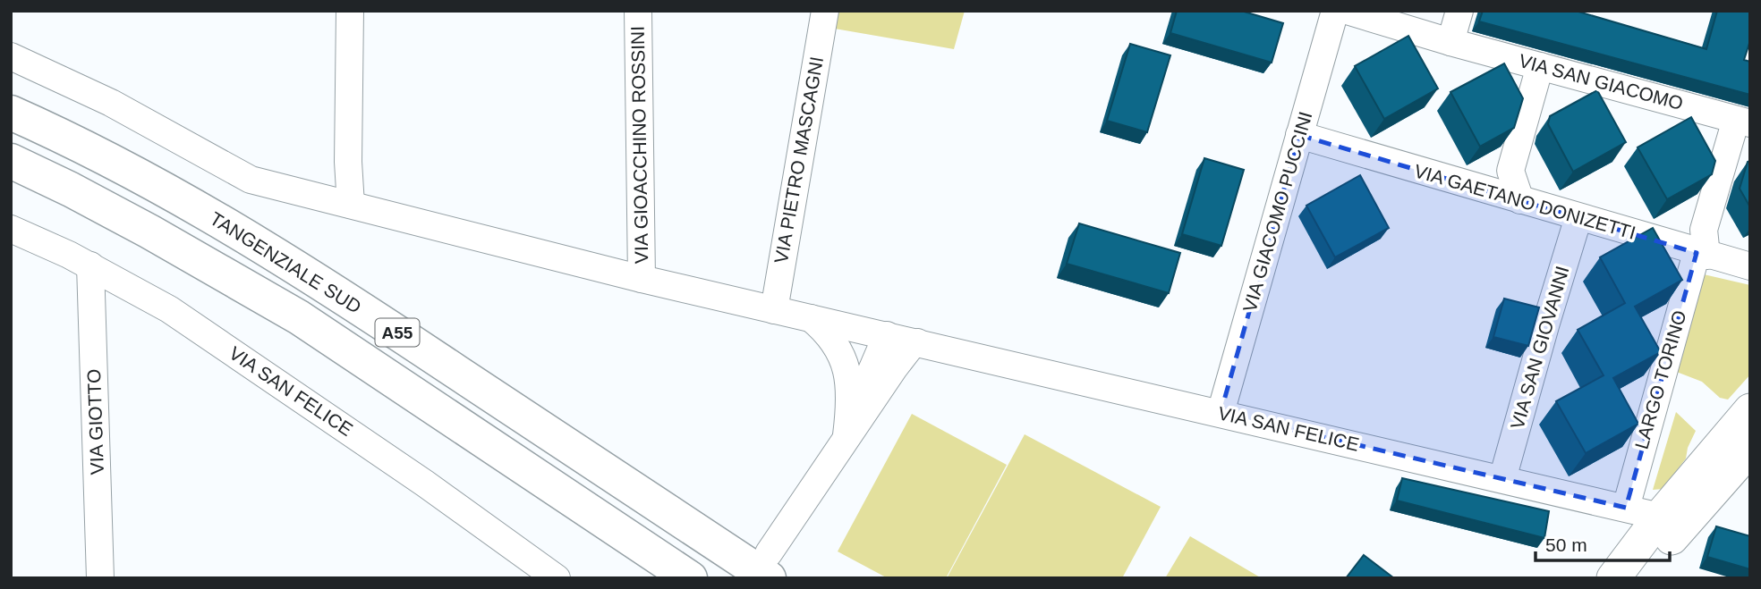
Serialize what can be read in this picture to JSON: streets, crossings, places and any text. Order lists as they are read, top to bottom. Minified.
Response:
{"streets":{"highway":["TANGENZIALE SUD","A55"],"street":["VIA SAN GIACOMO","VIA GIOACCHINO ROSSINI","VIA PIETRO MASCAGNI","VIA GAETANO DONIZETTI","VIA GIACOMO PUCCINI","VIA SAN GIOVANNI","LARGO TORINO","VIA SAN FELICE","VIA GIOTTO"]},"crossings":[["VIA SAN GIACOMO","LARGO TORINO"],["VIA GIOACCHINO ROSSINI","VIA SAN FELICE"],["VIA PIETRO MASCAGNI","VIA SAN FELICE"],["VIA GAETANO DONIZETTI","VIA GIACOMO PUCCINI"],["VIA GAETANO DONIZETTI","VIA SAN GIOVANNI"],["VIA GAETANO DONIZETTI","LARGO TORINO"],["VIA GIACOMO PUCCINI","VIA SAN FELICE"],["VIA SAN GIOVANNI","VIA SAN FELICE"],["LARGO TORINO","VIA SAN FELICE"],["VIA SAN FELICE","VIA GIOTTO"]],"scale_bar":"50 m"}
